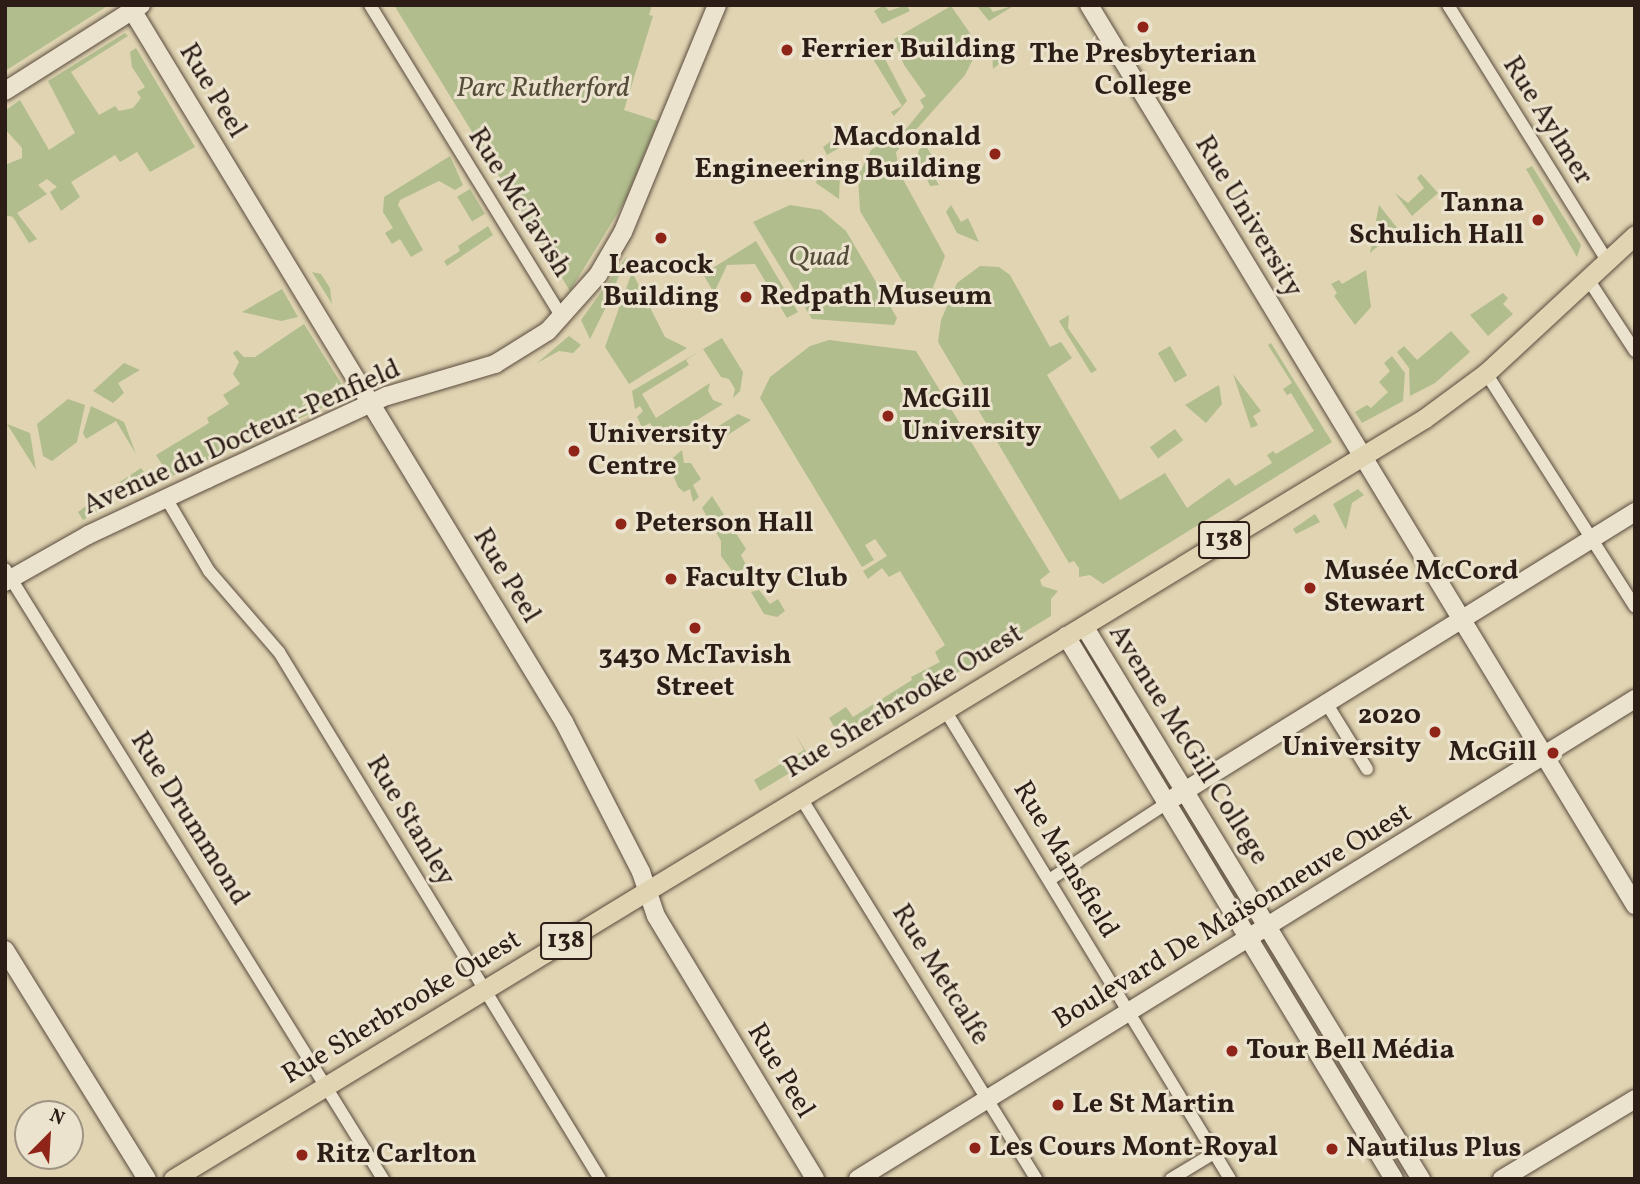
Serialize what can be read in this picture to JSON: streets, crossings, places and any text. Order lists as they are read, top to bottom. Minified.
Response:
{"streets":{"main road":["138","Rue Sherbrooke Ouest"],"street":["Rue Peel","Rue Aylmer","Rue McTavish","Rue University","Avenue du Docteur-Penfield","Avenue McGill College","Rue Drummond","Rue Stanley","Rue Mansfield","Boulevard De Maisonneuve Ouest","Rue Metcalfe"]},"crossings":[["Rue Peel","Avenue du Docteur-Penfield"],["Rue Peel","Rue Sherbrooke Ouest"],["Rue Aylmer","Rue Sherbrooke Ouest"],["Rue McTavish","Avenue du Docteur-Penfield"],["Rue University","Rue Sherbrooke Ouest"],["Rue University","Boulevard De Maisonneuve Ouest"],["Avenue du Docteur-Penfield","Rue Drummond"],["Avenue du Docteur-Penfield","Rue Stanley"],["Rue Sherbrooke Ouest","Avenue McGill College"],["Rue Sherbrooke Ouest","Rue Drummond"],["Rue Sherbrooke Ouest","Rue Stanley"],["Rue Sherbrooke Ouest","Rue Mansfield"],["Rue Sherbrooke Ouest","Rue Metcalfe"],["Avenue McGill College","Boulevard De Maisonneuve Ouest"],["Rue Mansfield","Boulevard De Maisonneuve Ouest"],["Boulevard De Maisonneuve Ouest","Rue Metcalfe"]],"parks":["Parc Rutherford","Quad"],"places":["The Presbyterian College","Ferrier Building","Macdonald Engineering Building","Tanna Schulich Hall","Leacock Building","Redpath Museum","McGill University","University Centre","Peterson Hall","Faculty Club","Musée McCord Stewart","3430 McTavish Street","2020 University","McGill","Tour Bell Média","Le St Martin","Les Cours Mont-Royal","Nautilus Plus","Ritz Carlton"],"north":"top right"}
